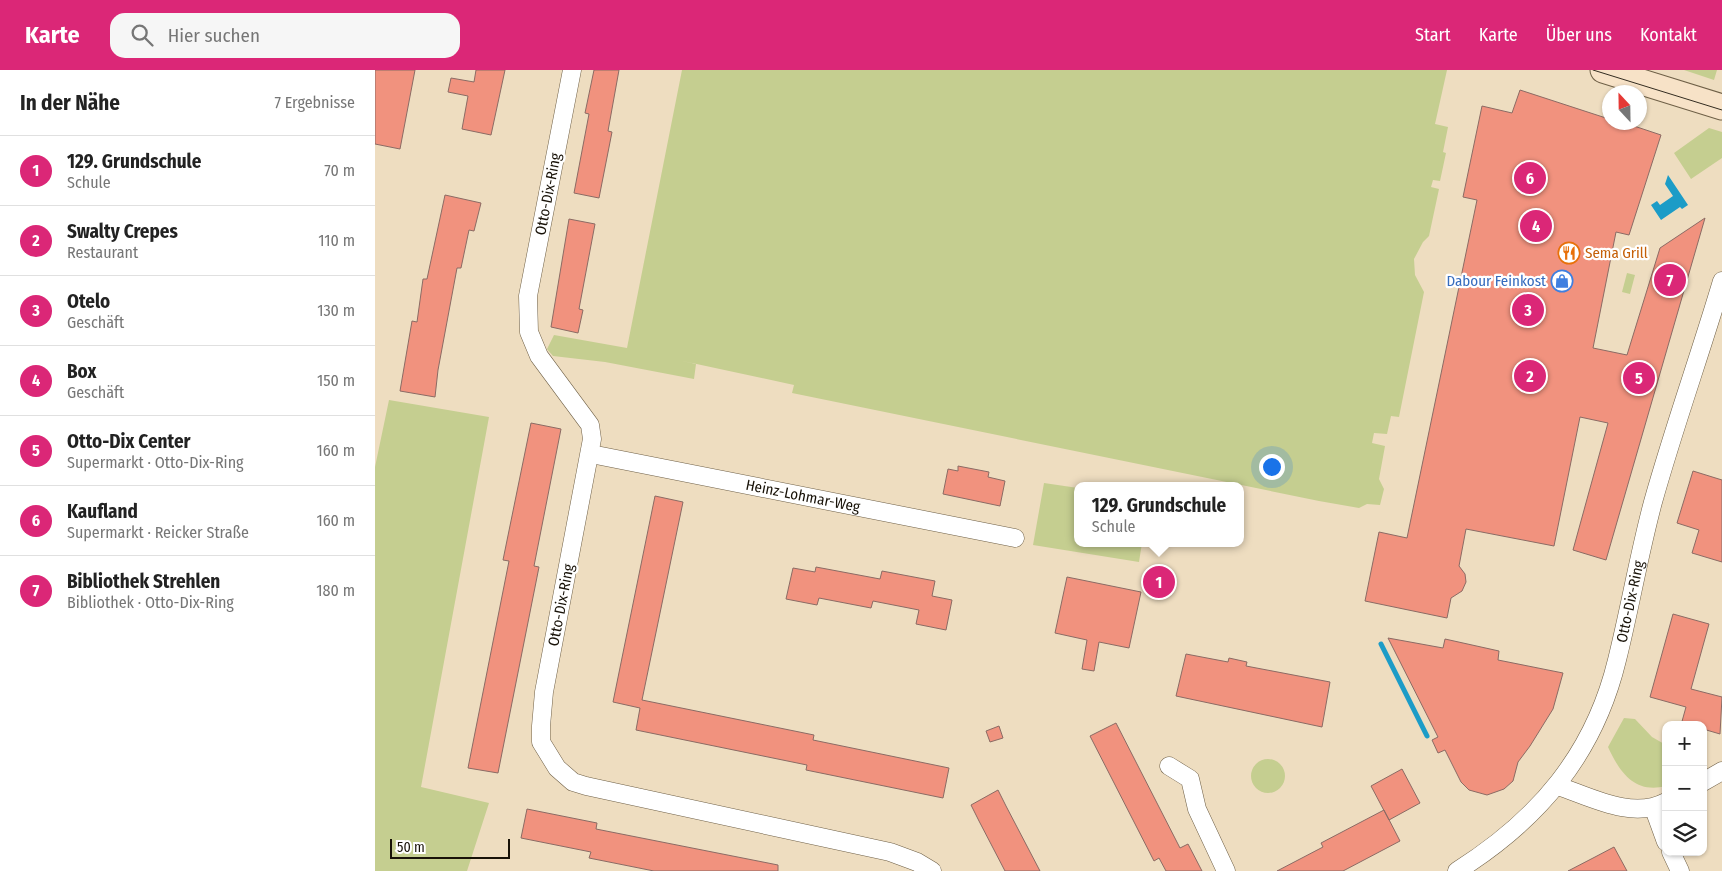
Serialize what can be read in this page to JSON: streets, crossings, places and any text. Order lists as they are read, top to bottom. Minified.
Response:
{"streets":{"street":["Otto-Dix-Ring","Heinz-Lohmar-Weg"]},"crossings":[["Otto-Dix-Ring","Heinz-Lohmar-Weg"]],"places":{"restaurant":["Sema Grill"],"shop":["Dabour Feinkost"]},"scale_bar":"50 m","north":"top","page":{"header":"Karte","search":"Hier suchen","nav":["Start","Karte","Über uns","Kontakt"],"heading":["In der Nähe","7 Ergebnisse"],"list":[{"mark":"1","name":"129. Grundschule","note":"Schule","value":"70 m"},{"mark":"2","name":"Swalty Crepes","note":"Restaurant","value":"110 m"},{"mark":"3","name":"Otelo","note":"Geschäft","value":"130 m"},{"mark":"4","name":"Box","note":"Geschäft","value":"150 m"},{"mark":"5","name":"Otto-Dix Center","note":"Supermarkt · Otto-Dix-Ring","value":"160 m"},{"mark":"6","name":"Kaufland","note":"Supermarkt · Reicker Straße","value":"160 m"},{"mark":"7","name":"Bibliothek Strehlen","note":"Bibliothek · Otto-Dix-Ring","value":"180 m"}],"pins":["6","4","7","3","2","5","1"],"popup":["129. Grundschule","Schule"],"map_buttons":["+","−"],"scale":"50 m"}}
